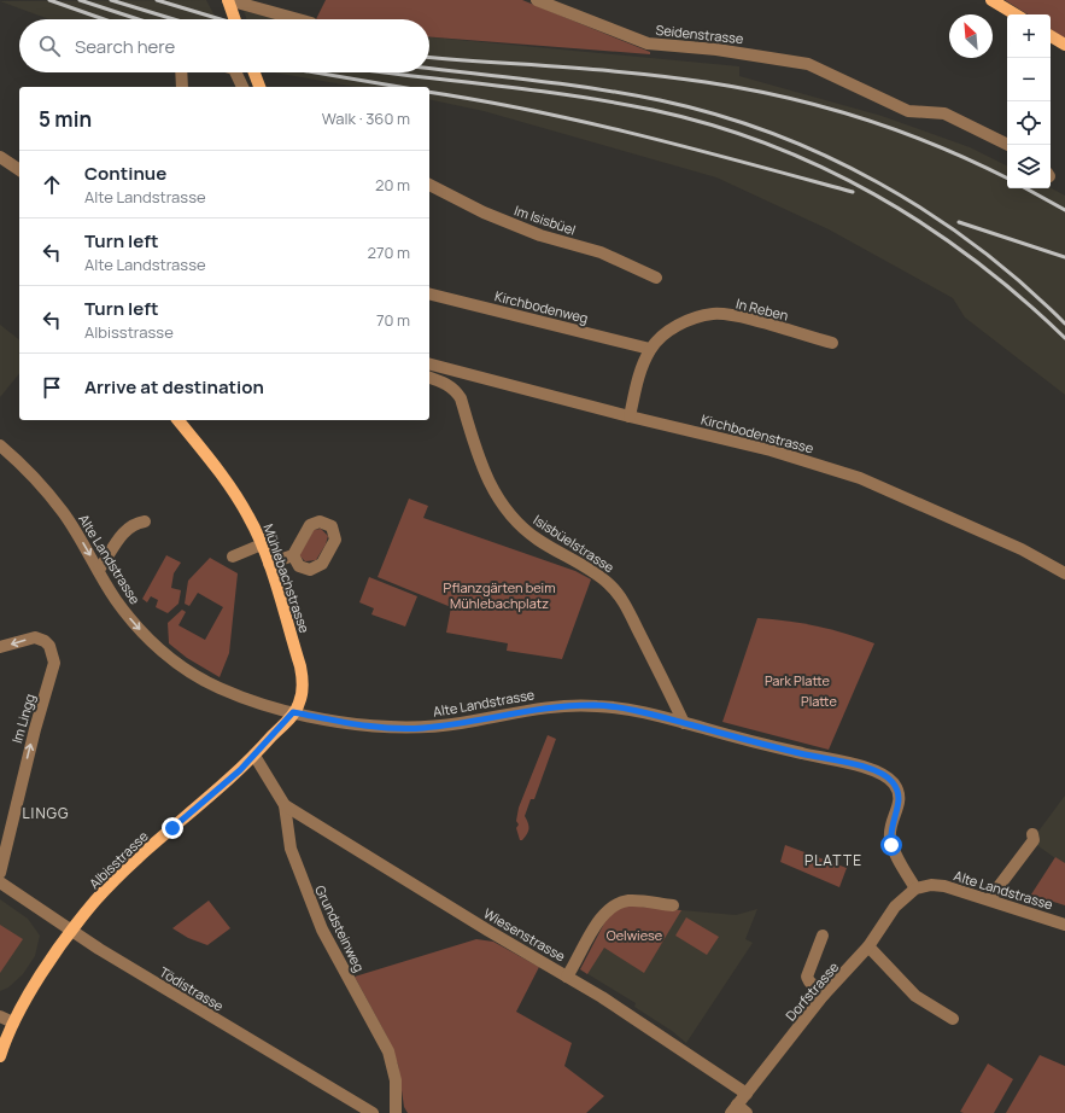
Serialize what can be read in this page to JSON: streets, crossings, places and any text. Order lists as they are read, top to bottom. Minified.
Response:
{"streets":{"main road":["Mühlebachstrasse","Albisstrasse"],"street":["Seidenstrasse","Im Isisbüel","Kirchbodenweg","In Reben","Kirchbodenstrasse","Isisbüelstrasse","Alte Landstrasse","Im Lingg","Grundsteinweg","Wiesenstrasse","Tödistrasse","Dorfstrasse"]},"crossings":[["Kirchbodenweg","In Reben"],["In Reben","Kirchbodenstrasse"],["Isisbüelstrasse","Alte Landstrasse"],["Alte Landstrasse","Mühlebachstrasse"],["Alte Landstrasse","Albisstrasse"],["Alte Landstrasse","Dorfstrasse"],["Mühlebachstrasse","Albisstrasse"],["Albisstrasse","Grundsteinweg"],["Albisstrasse","Tödistrasse"],["Grundsteinweg","Wiesenstrasse"],["Wiesenstrasse","Dorfstrasse"]],"districts":["LINGG","PLATTE"],"parks":["Pflanzgärten beim Mühlebachplatz","Park Platte","Platte","Oelwiese"],"north":"top left","page":{"map_buttons":["+","−"],"search":"Search here","heading":["5 min","Walk · 360 m"],"list":[["Continue","Alte Landstrasse","20 m"],["Turn left","Alte Landstrasse","270 m"],["Turn left","Albisstrasse","70 m"],"Arrive at destination"]}}
